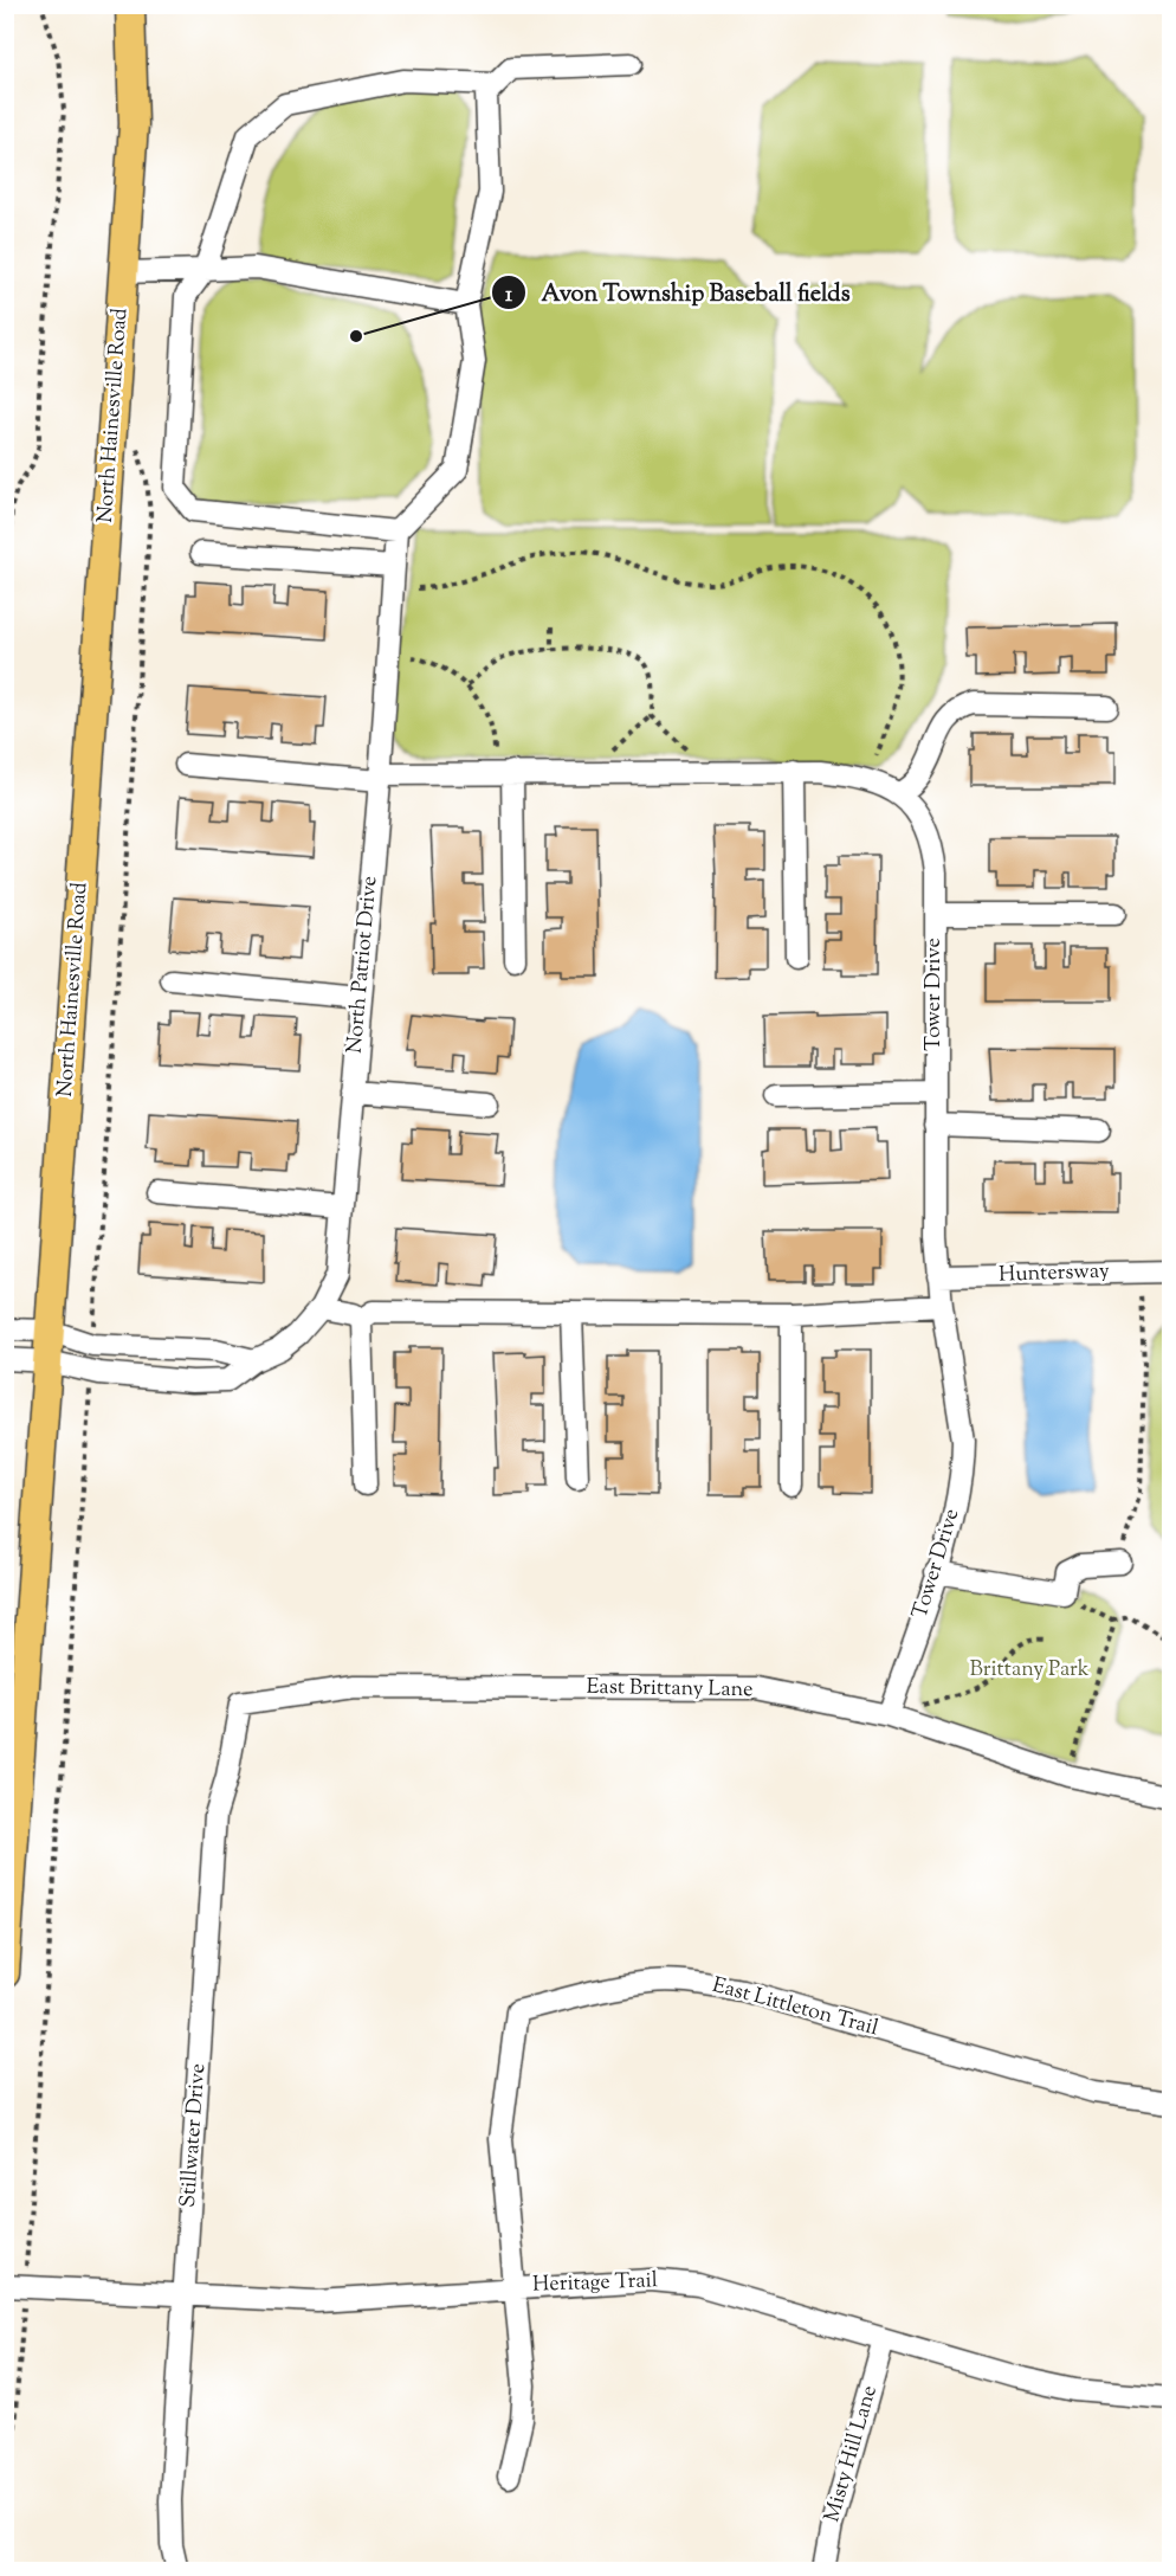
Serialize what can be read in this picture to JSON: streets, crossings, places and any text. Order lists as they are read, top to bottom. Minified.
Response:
{"streets":{"main road":["North Hainesville Road"],"street":["North Patriot Drive","Tower Drive","Huntersway","East Brittany Lane","East Littleton Trail","Stillwater Drive","Heritage Trail","Misty Hill Lane"]},"crossings":[["North Hainesville Road","North Patriot Drive"],["North Patriot Drive","Tower Drive"],["Tower Drive","Huntersway"],["Tower Drive","East Brittany Lane"],["East Brittany Lane","Stillwater Drive"],["East Littleton Trail","Heritage Trail"],["Stillwater Drive","Heritage Trail"],["Heritage Trail","Misty Hill Lane"]],"parks":["Brittany Park"],"places":["Avon Township Baseball fields"]}
